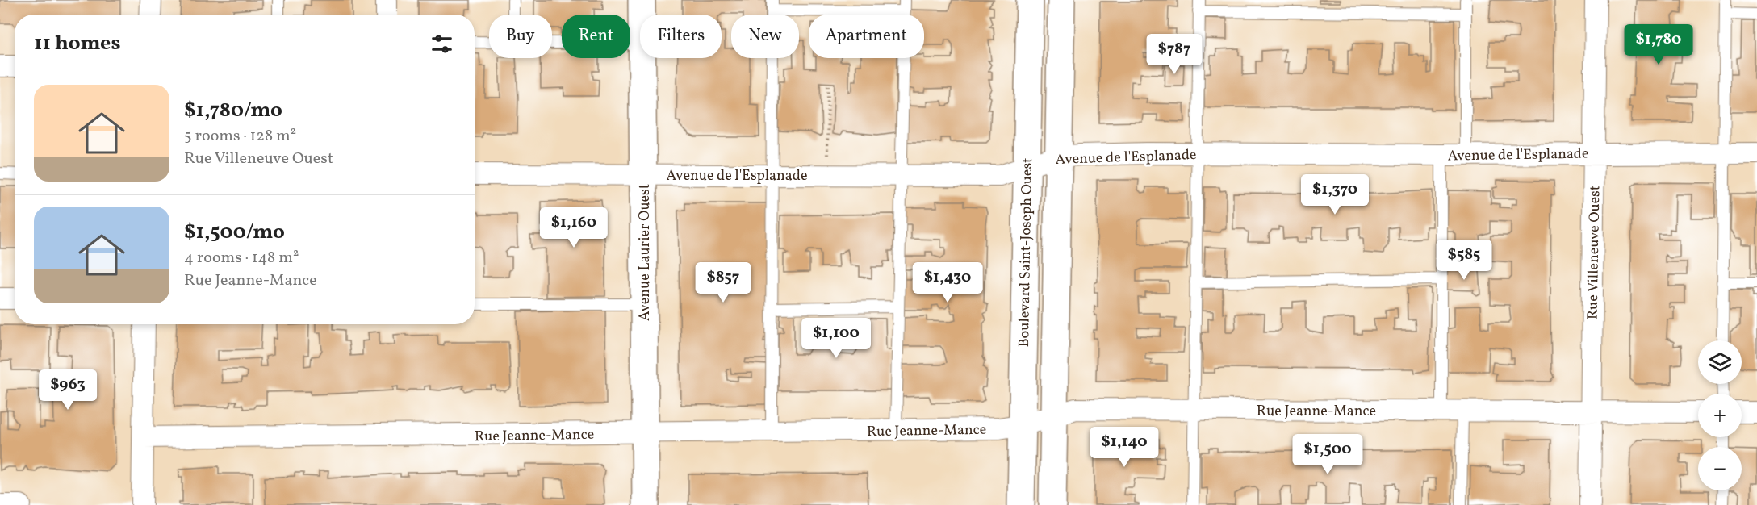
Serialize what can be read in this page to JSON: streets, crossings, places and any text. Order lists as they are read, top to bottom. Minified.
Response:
{"streets":{"main road":["Avenue Laurier Ouest","Boulevard Saint-Joseph Ouest"],"street":["Avenue de l'Esplanade","Rue Villeneuve Ouest","Rue Jeanne-Mance"]},"crossings":[["Avenue de l'Esplanade","Avenue Laurier Ouest"],["Avenue de l'Esplanade","Boulevard Saint-Joseph Ouest"],["Avenue de l'Esplanade","Rue Villeneuve Ouest"],["Avenue Laurier Ouest","Rue Jeanne-Mance"],["Boulevard Saint-Joseph Ouest","Rue Jeanne-Mance"],["Rue Villeneuve Ouest","Rue Jeanne-Mance"]],"page":{"chip":["Buy","Rent","Filters","New","Apartment"],"heading":"11 homes","price":["$1,780","$787","$1,370","$1,160","$585","$857","$1,430","$1,100","$963","$1,140","$1,500"],"list":[{"name":"$1,780/mo","note":"5 rooms · 128 m² · Rue Villeneuve Ouest"},{"name":"$1,500/mo","note":"4 rooms · 148 m² · Rue Jeanne-Mance"}],"map_buttons":["+","−"]}}
